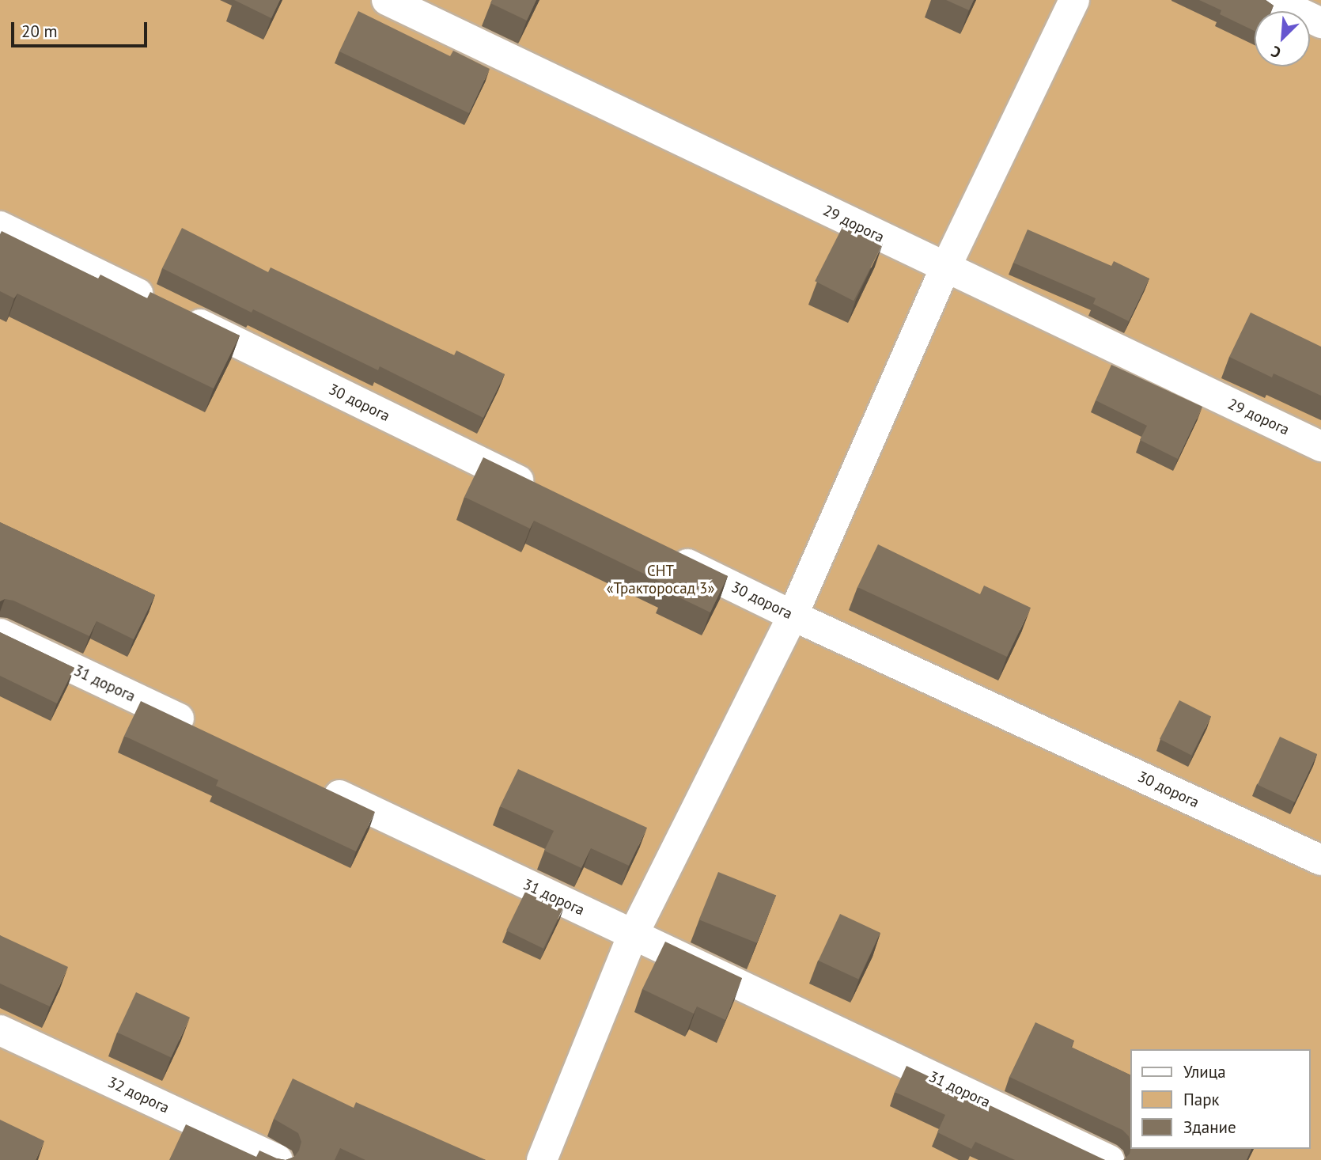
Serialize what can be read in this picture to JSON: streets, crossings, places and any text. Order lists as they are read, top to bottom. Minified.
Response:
{"streets":{"street":["29 дорога","30 дорога","31 дорога","32 дорога"]},"parks":["СНТ «Тракторосад 3»"],"legend":["Улица","Парк","Здание"],"scale_bar":"20 m","north":"bottom left"}
